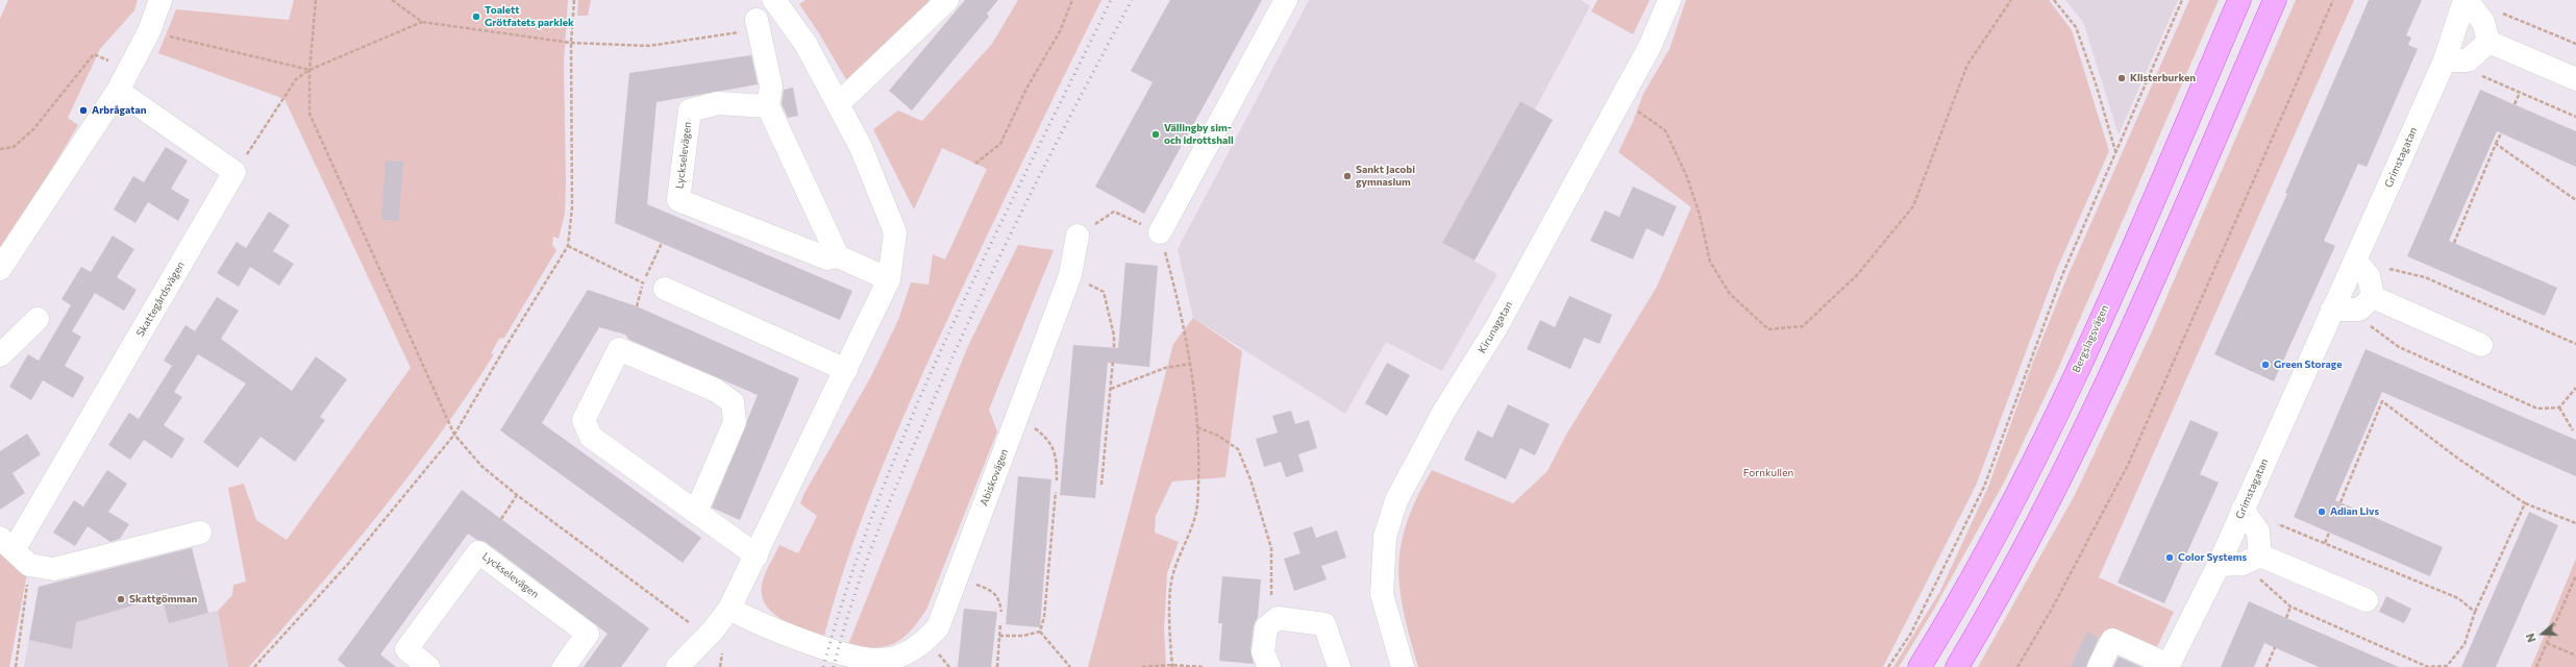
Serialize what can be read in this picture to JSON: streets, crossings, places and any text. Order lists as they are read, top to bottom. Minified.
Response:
{"streets":{"main road":["Bergslagsvägen"],"street":["Lyckselevägen","Grimstagatan","Skattegårdsvägen","Kirunagatan","Abiskovägen"]},"parks":["Fornkullen"],"places":["Toalett Grötfatets parklek","Klisterburken","Arbrågatan","Vällingby sim- och idrottshall","Sankt Jacobi gymnasium","Green Storage","Adian Livs","Color Systems","Skattgömman"],"north":"left"}
